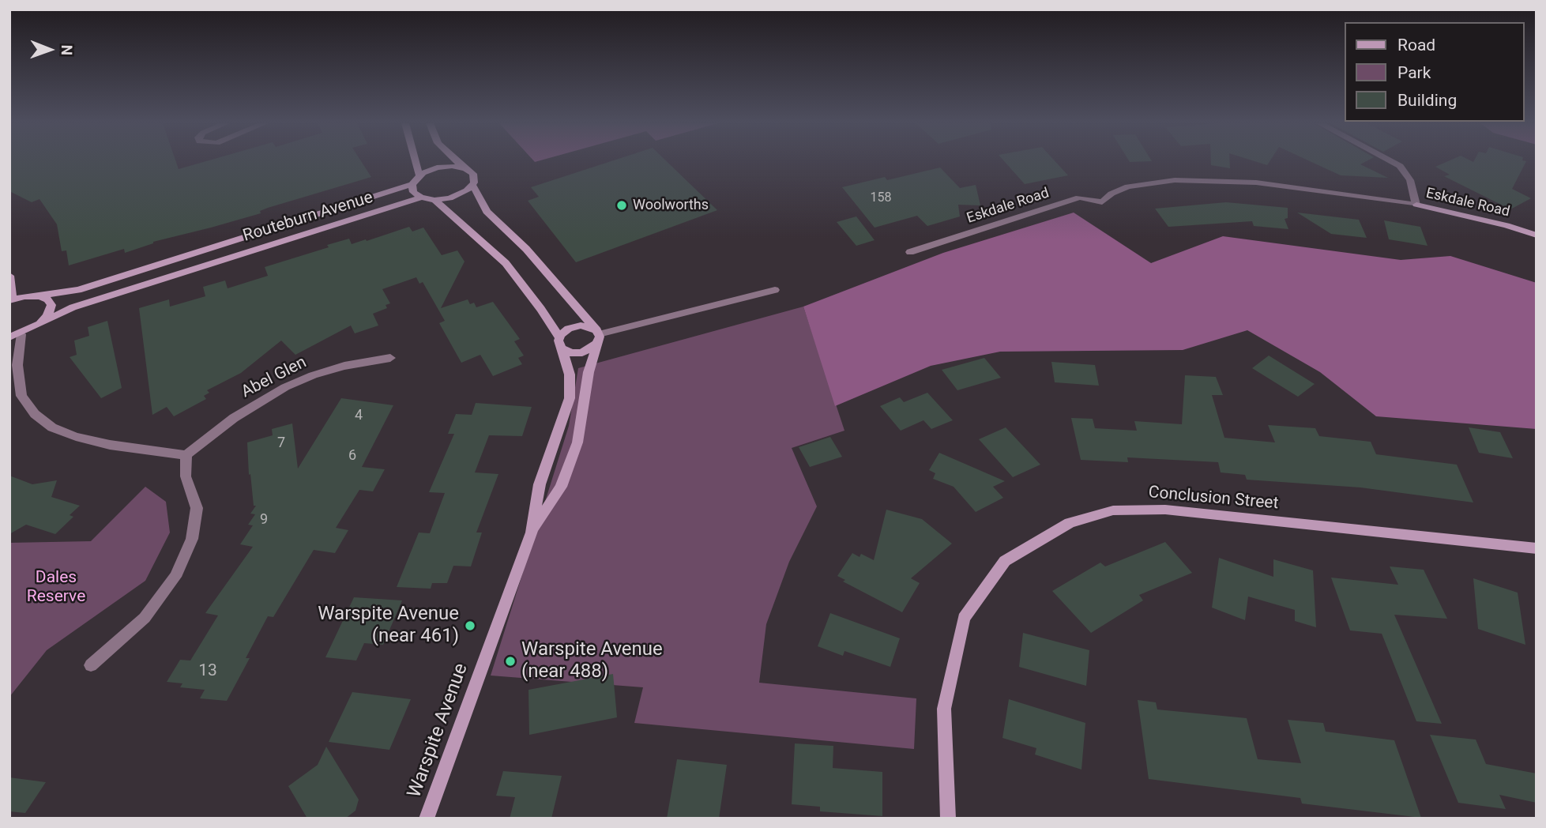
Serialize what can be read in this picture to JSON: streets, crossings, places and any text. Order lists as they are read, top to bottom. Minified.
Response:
{"streets":{"main road":["Eskdale Road","Routeburn Avenue","Conclusion Street","Warspite Avenue"],"street":["Abel Glen"]},"parks":["Dales Reserve"],"places":["Woolworths","Warspite Avenue (near 461)","Warspite Avenue (near 488)"],"house_numbers":["158","4","7","6","9","13"],"legend":["Road","Park","Building"],"north":"right"}
